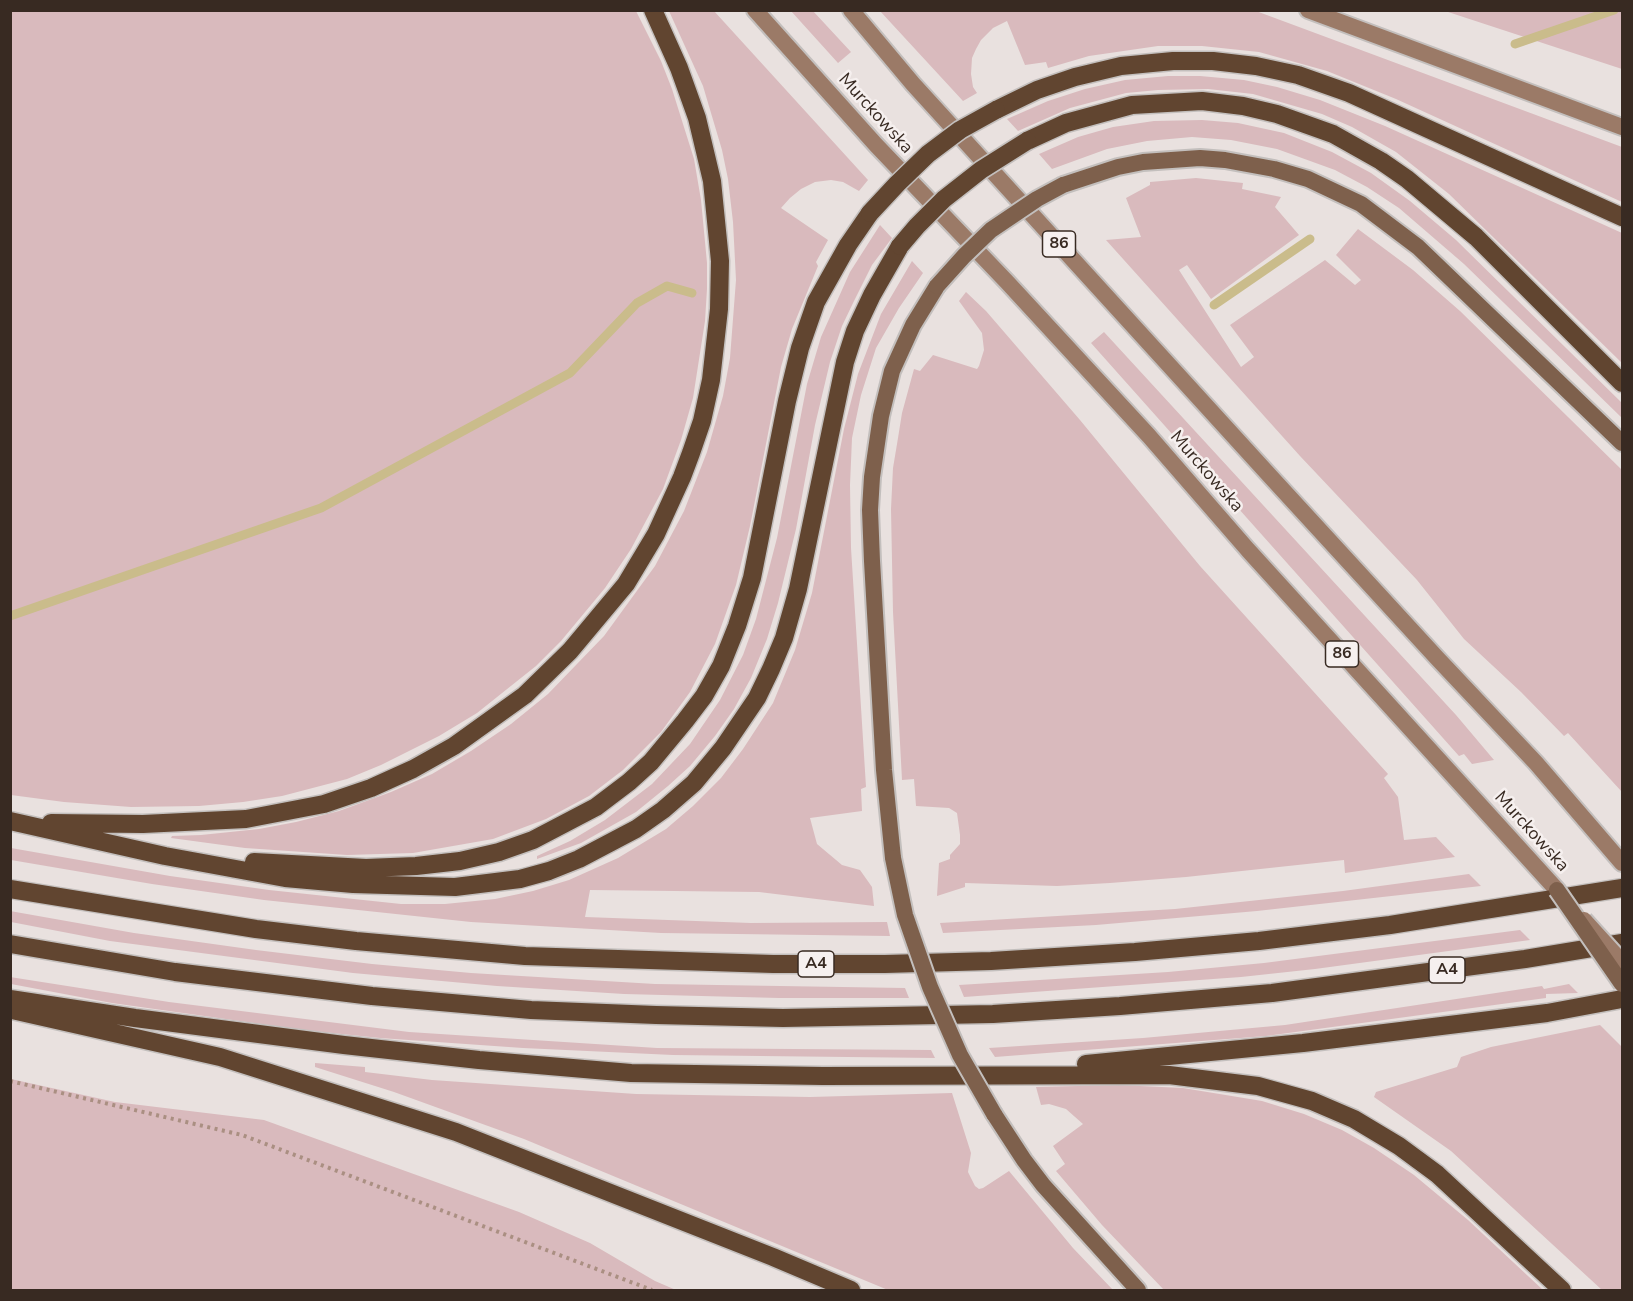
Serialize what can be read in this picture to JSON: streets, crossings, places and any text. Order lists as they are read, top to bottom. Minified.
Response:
{"streets":{"highway":["A4"],"main road":["Murckowska","86"]}}
